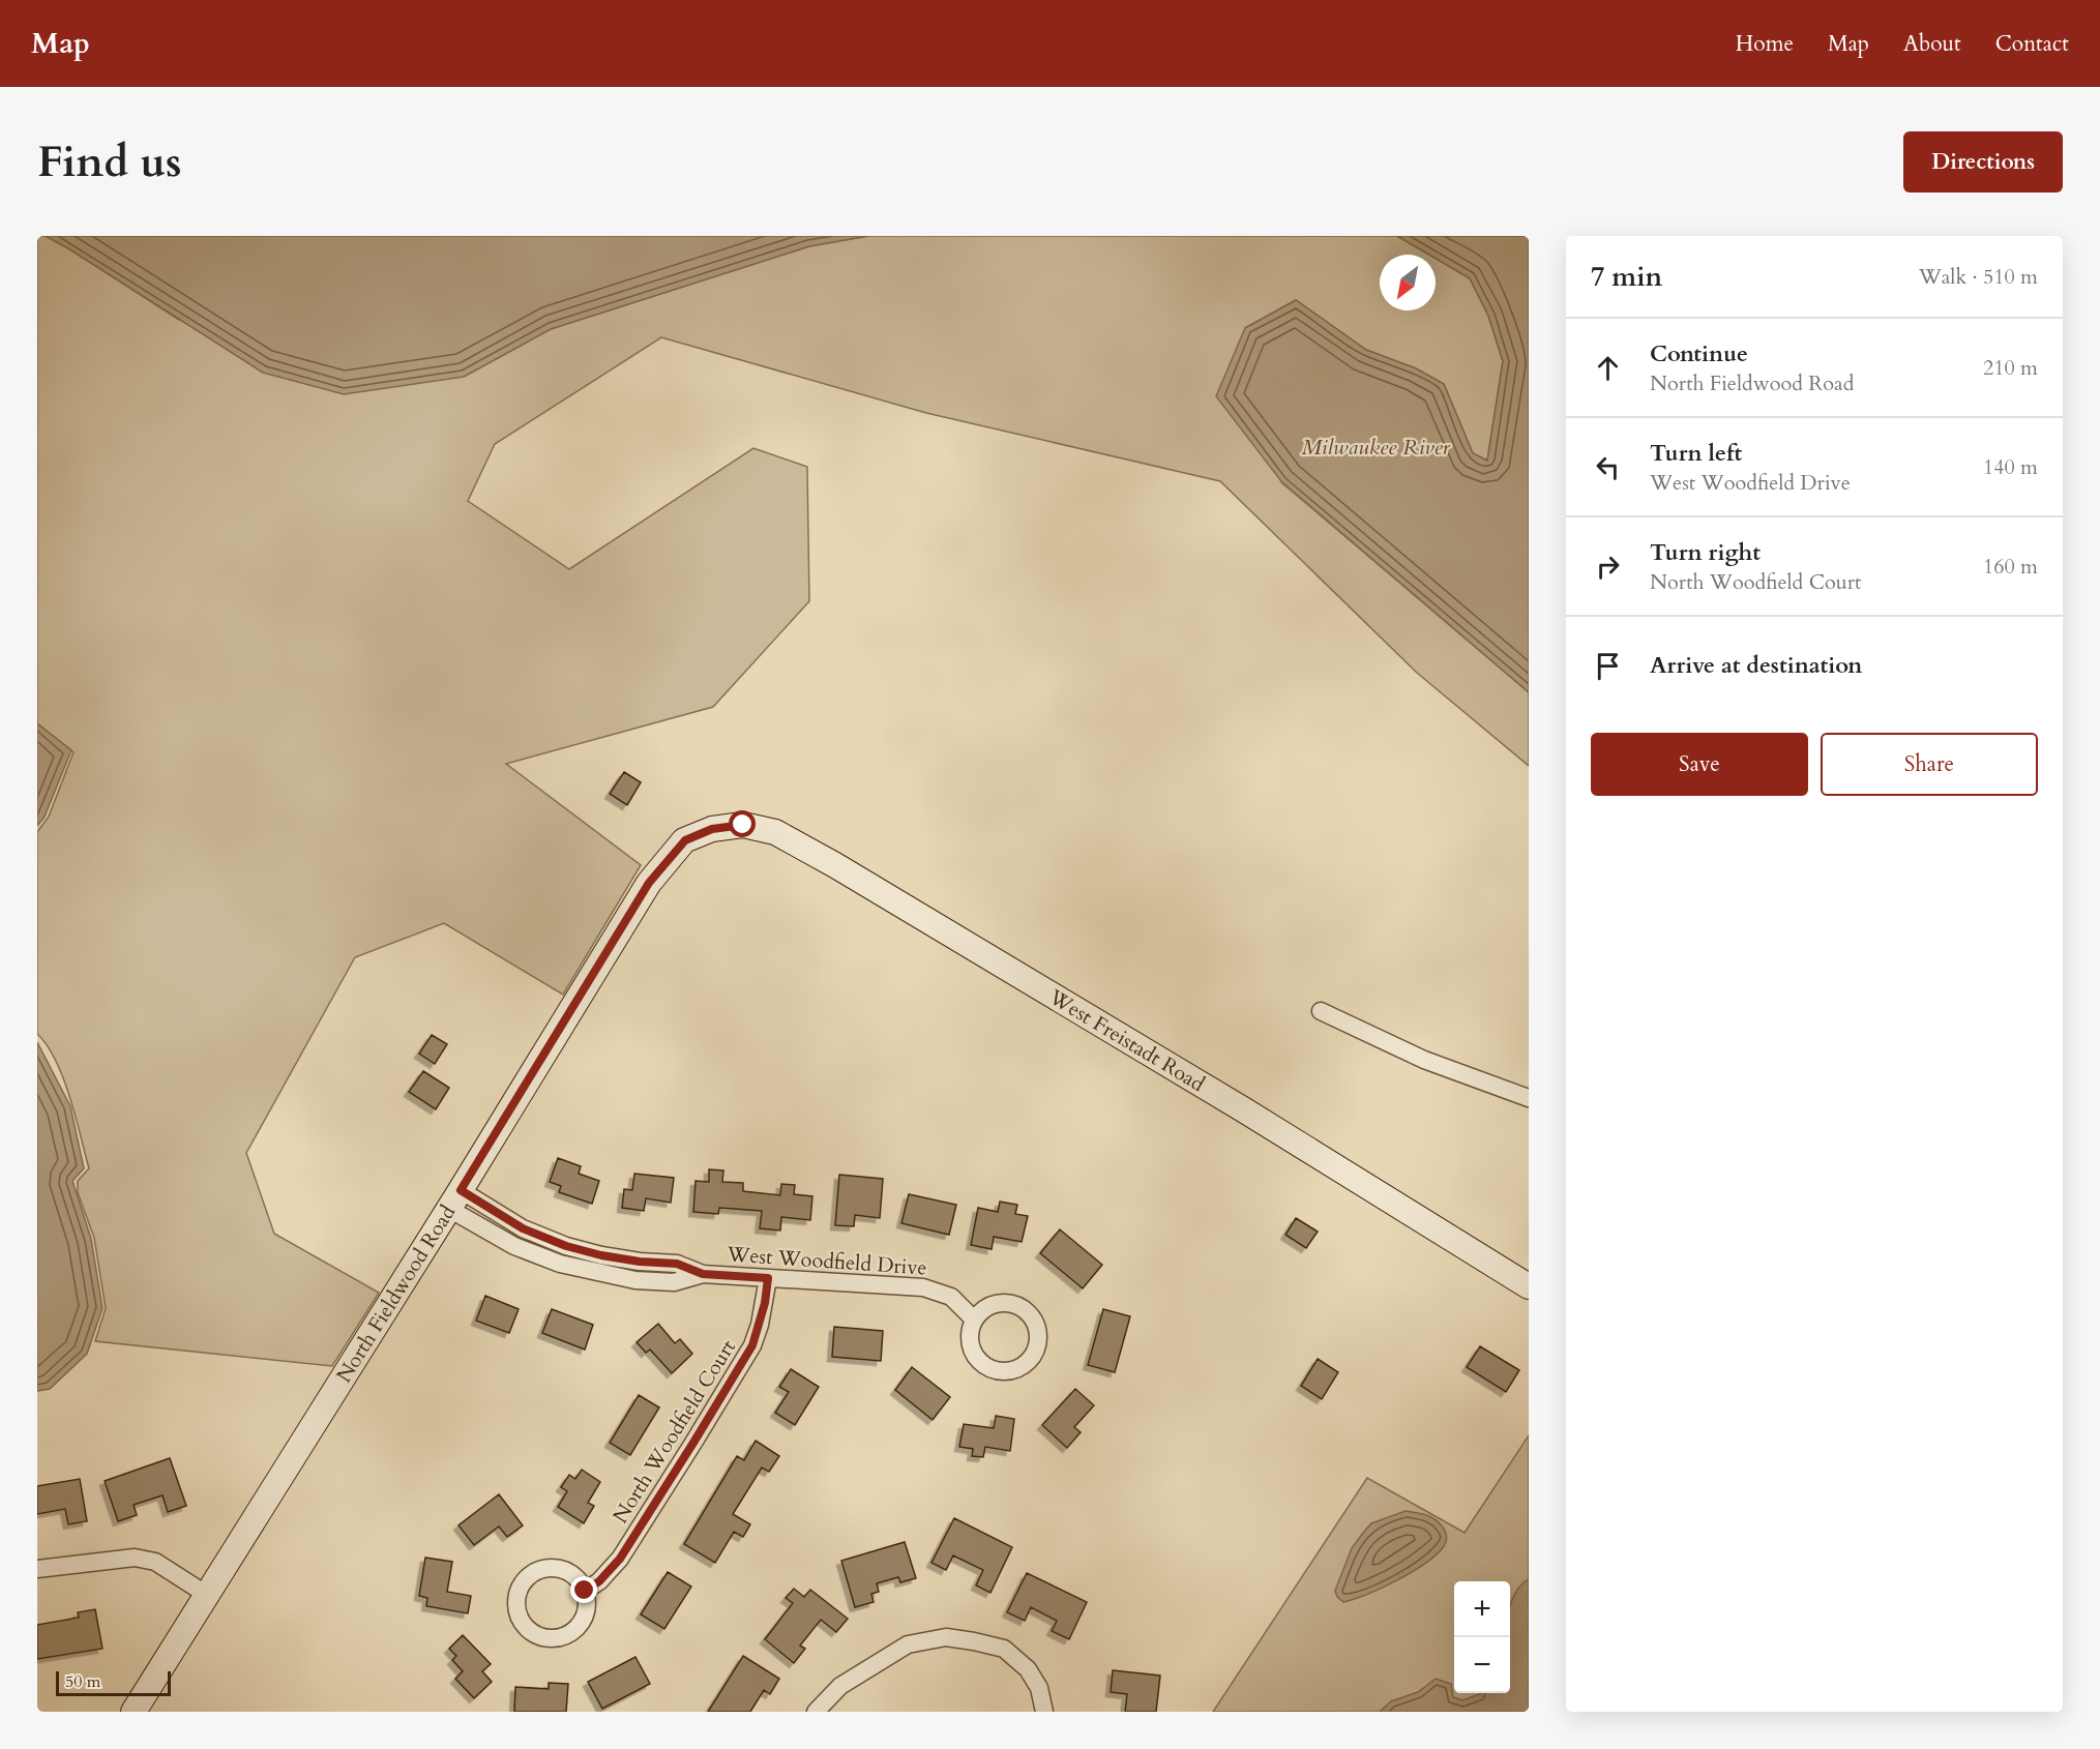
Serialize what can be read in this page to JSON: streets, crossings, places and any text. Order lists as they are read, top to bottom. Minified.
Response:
{"streets":{"street":["West Freistadt Road","West Woodfield Drive","North Fieldwood Road","North Woodfield Court"]},"crossings":[["West Freistadt Road","North Fieldwood Road"],["West Woodfield Drive","North Fieldwood Road"],["West Woodfield Drive","North Woodfield Court"]],"water":["Milwaukee River"],"scale_bar":"50 m","north":"bottom left","page":{"header":"Map","nav":["Home","Map","About","Contact"],"buttons":["Directions",["Save","Share"]],"title":"Find us","heading":["7 min","Walk · 510 m"],"list":[["Continue","North Fieldwood Road","210 m"],["Turn left","West Woodfield Drive","140 m"],["Turn right","North Woodfield Court","160 m"],"Arrive at destination"],"map_buttons":["+","−"],"scale":"50 m"}}
